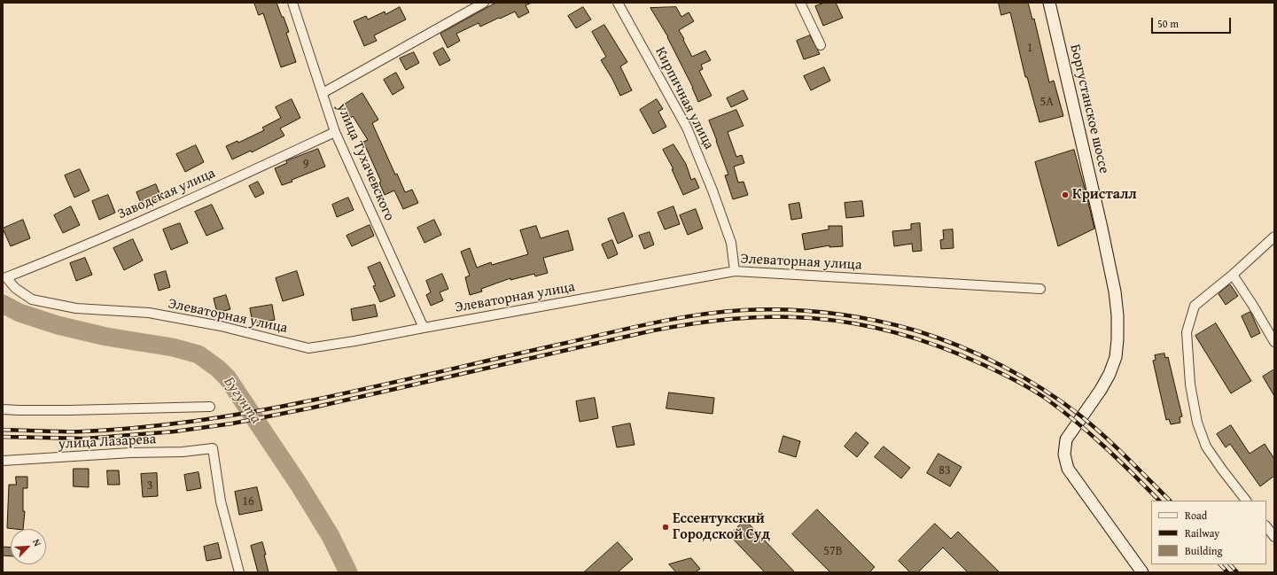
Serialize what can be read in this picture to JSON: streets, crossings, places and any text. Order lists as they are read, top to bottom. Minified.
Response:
{"streets":{"street":["Кирпичная улица","Боргустанское шоссе","улица Тухачевского","Заводская улица","Элеваторная улица","улица Лазарева"]},"crossings":[["Кирпичная улица","Элеваторная улица"],["улица Тухачевского","Заводская улица"],["улица Тухачевского","Элеваторная улица"],["Заводская улица","Элеваторная улица"]],"water":["Бугунта"],"places":["Кристалл","Ессентукский Городской Суд"],"house_numbers":["1","5А","9","83","3","16","57В"],"legend":["Road","Railway","Building"],"scale_bar":"50 m","north":"top right"}
